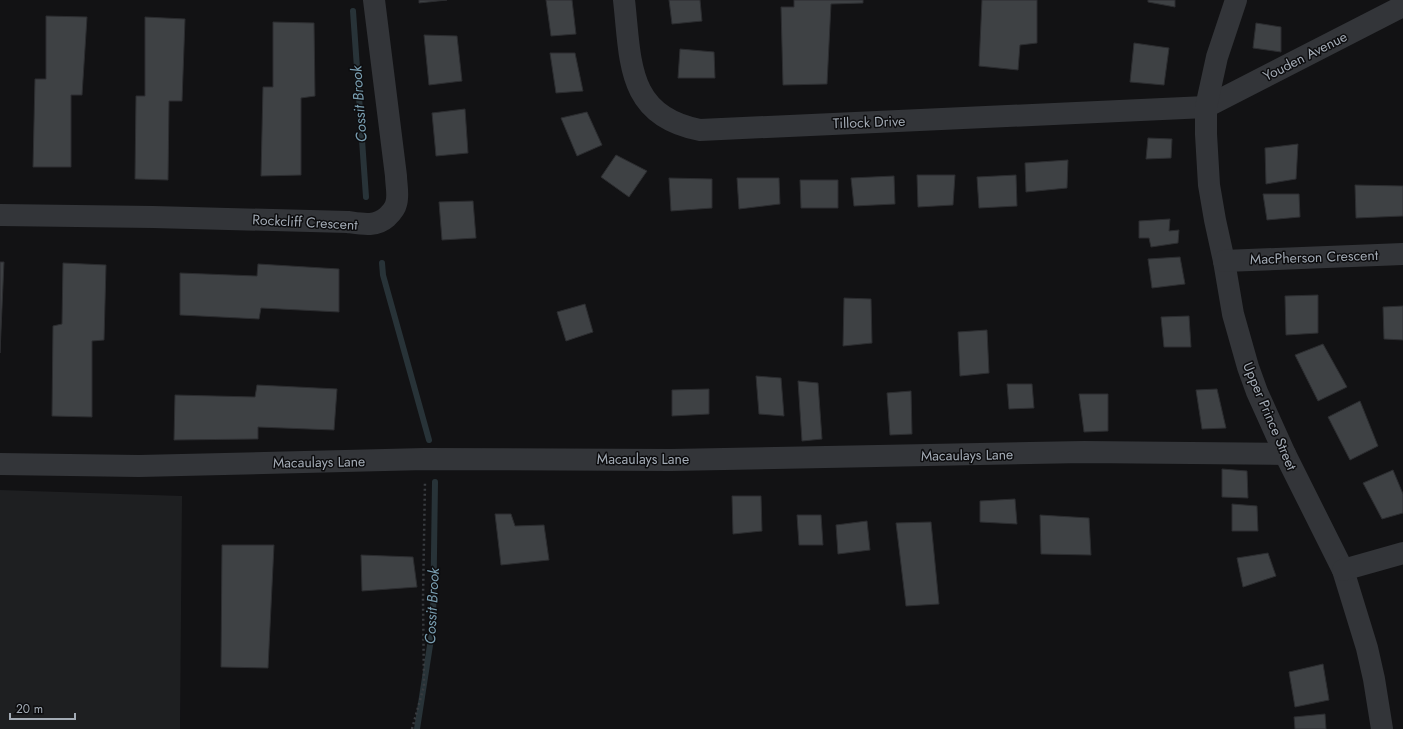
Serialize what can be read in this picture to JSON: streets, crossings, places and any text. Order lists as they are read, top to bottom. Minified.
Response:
{"streets":{"street":["Youden Avenue","Tillock Drive","Rockcliff Crescent","MacPherson Crescent","Upper Prince Street","Macaulays Lane"]},"crossings":[["Youden Avenue","Tillock Drive"],["Youden Avenue","Upper Prince Street"],["Tillock Drive","Upper Prince Street"],["MacPherson Crescent","Upper Prince Street"],["Upper Prince Street","Macaulays Lane"]],"water":["Cossit Brook"],"scale_bar":"20 m"}
